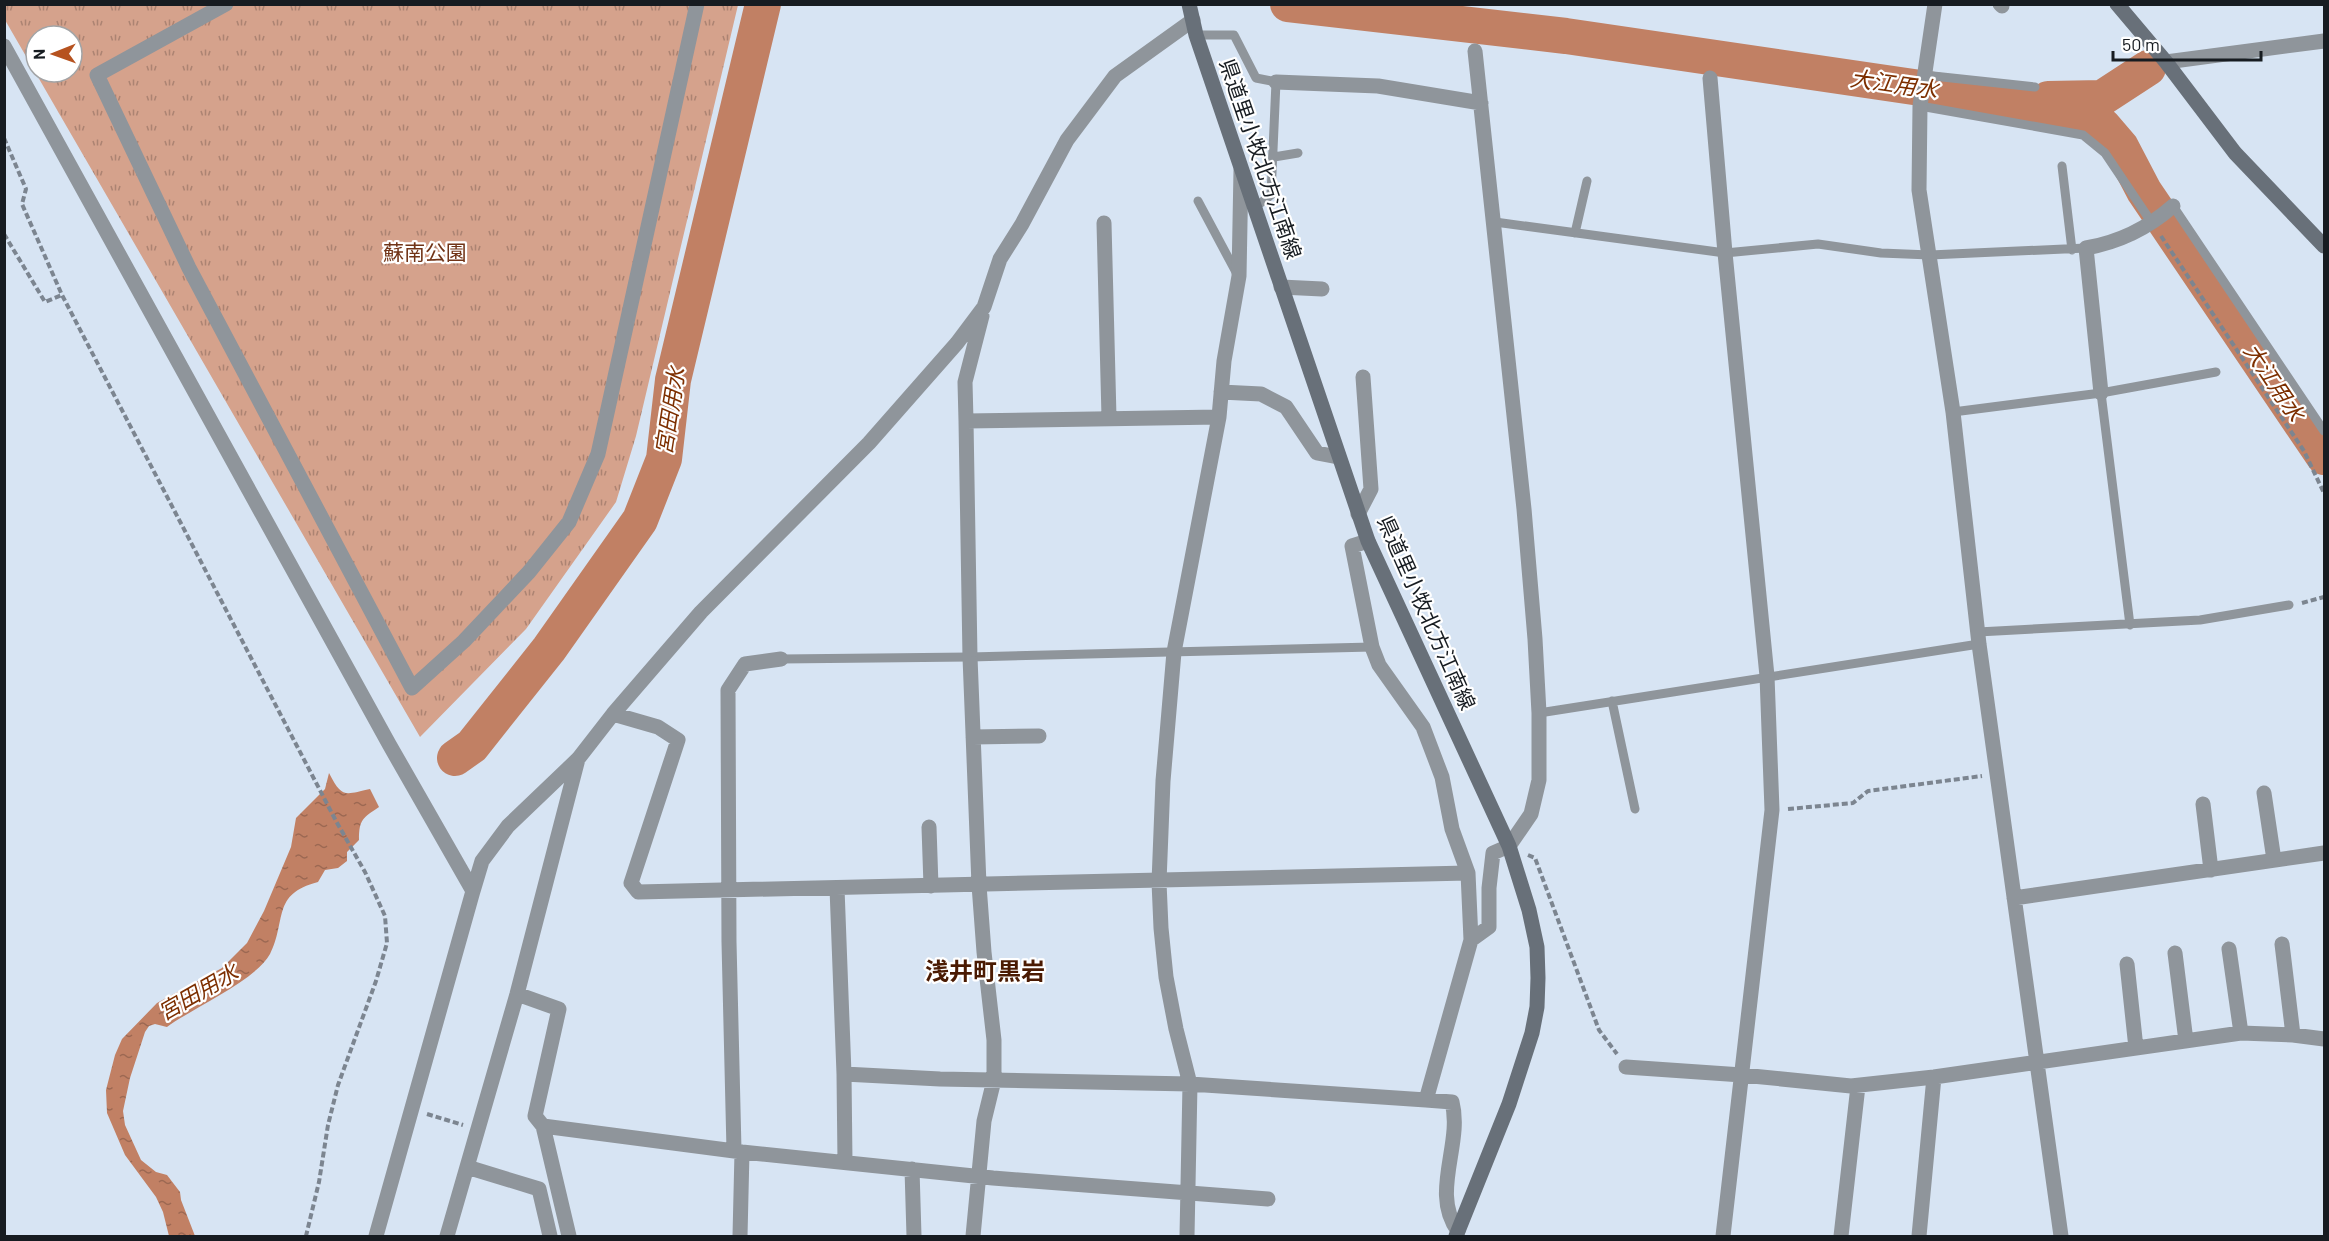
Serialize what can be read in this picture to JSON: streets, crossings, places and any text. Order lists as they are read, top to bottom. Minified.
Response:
{"streets":{"main road":["県道里小牧北方江南線"]},"districts":["浅井町黒岩"],"water":["大江用水","宮田用水"],"parks":["蘇南公園"],"scale_bar":"50 m","north":"left"}
